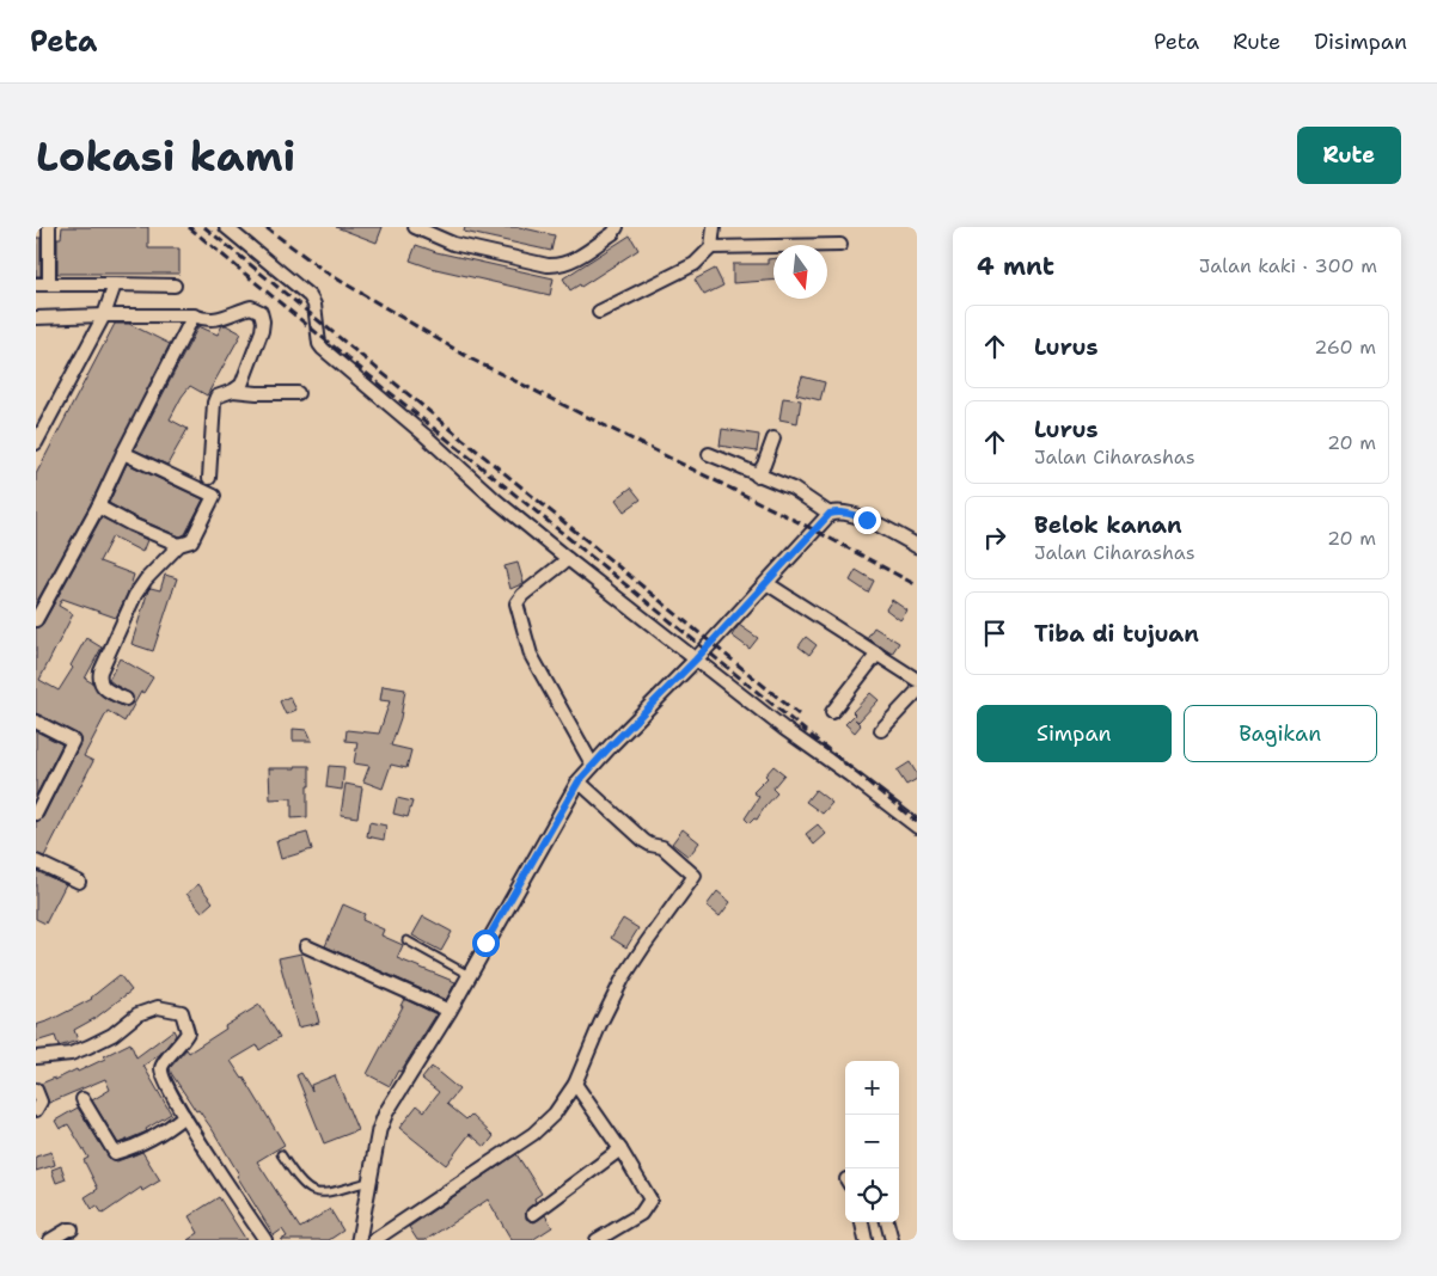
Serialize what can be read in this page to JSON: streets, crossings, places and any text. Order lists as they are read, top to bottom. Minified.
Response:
{"north":"bottom","page":{"header":"Peta","nav":["Peta","Rute","Disimpan"],"buttons":["Rute",["Simpan","Bagikan"]],"title":"Lokasi kami","heading":["4 mnt","Jalan kaki · 300 m"],"list":[["Lurus","260 m"],["Lurus","Jalan Ciharashas","20 m"],["Belok kanan","Jalan Ciharashas","20 m"],"Tiba di tujuan"],"map_buttons":["+","−"]}}
